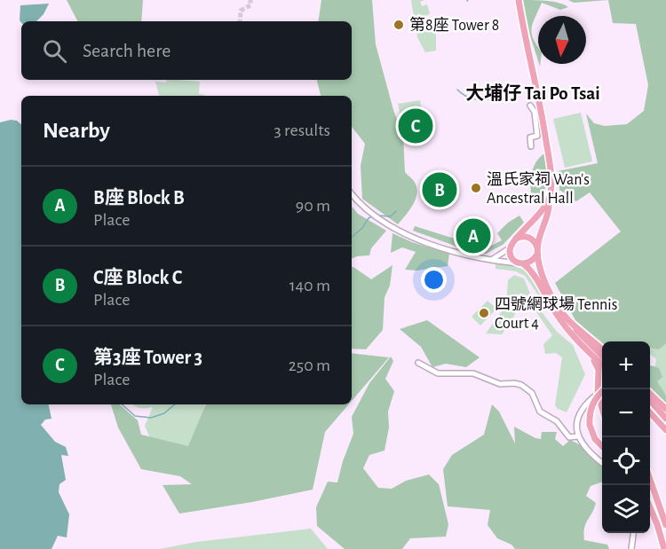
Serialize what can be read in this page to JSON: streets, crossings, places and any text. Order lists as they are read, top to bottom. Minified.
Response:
{"districts":["大埔仔 Tai Po Tsai"],"places":["第8座 Tower 8","溫氏家祠 Wan's Ancestral Hall","四號網球場 Tennis Court 4"],"north":"bottom","page":{"search":"Search here","heading":["Nearby","3 results"],"pins":["C","B","A"],"list":[{"mark":"A","name":"B座 Block B","note":"Place","value":"90 m"},{"mark":"B","name":"C座 Block C","note":"Place","value":"140 m"},{"mark":"C","name":"第3座 Tower 3","note":"Place","value":"250 m"}],"map_buttons":["+","−"]}}
